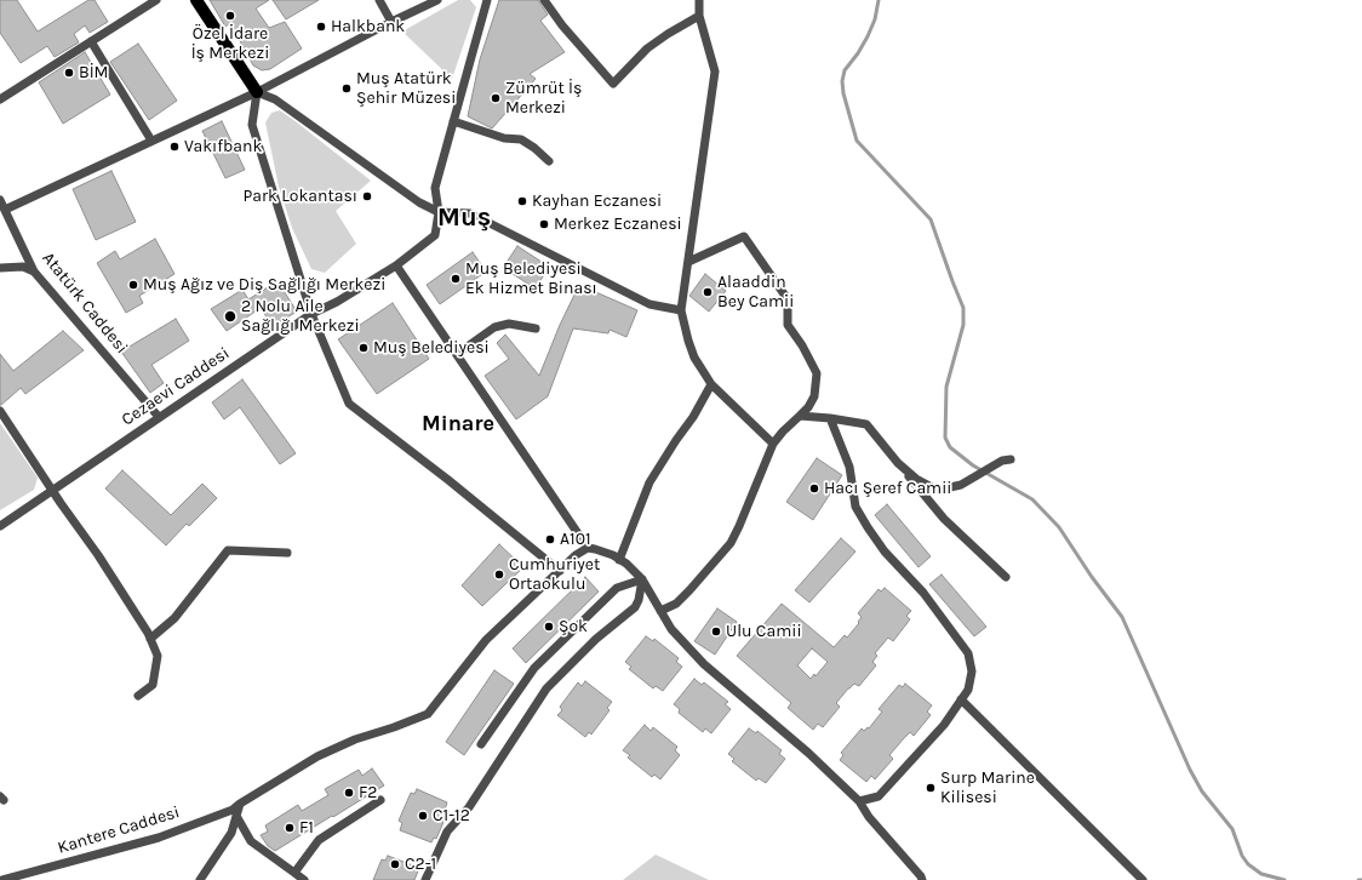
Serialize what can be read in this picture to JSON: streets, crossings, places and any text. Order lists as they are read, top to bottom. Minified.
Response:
{"streets":{"street":["Atatürk Caddesi","Cezaevi Caddesi","Kantere Caddesi"]},"crossings":[["Atatürk Caddesi","Cezaevi Caddesi"]],"districts":["Muş","Minare"],"places":["Özel İdare İş Merkezi","Halkbank","BİM","Muş Atatürk Şehir Müzesi","Zümrüt İş Merkezi","Vakıfbank","Park Lokantası","Kayhan Eczanesi","Merkez Eczanesi","Muş Belediyesi Ek Hizmet Binası","Muş Ağız ve Diş Sağlığı Merkezi","Alaaddin Bey Camii","2 Nolu Aile Sağlığı Merkezi","Muş Belediyesi","Hacı Şeref Camii","A101","Cumhuriyet Ortaokulu","Şok","Ulu Camii","Surp Marine Kilisesi","F2","C1-12","F1","C2-1"]}
